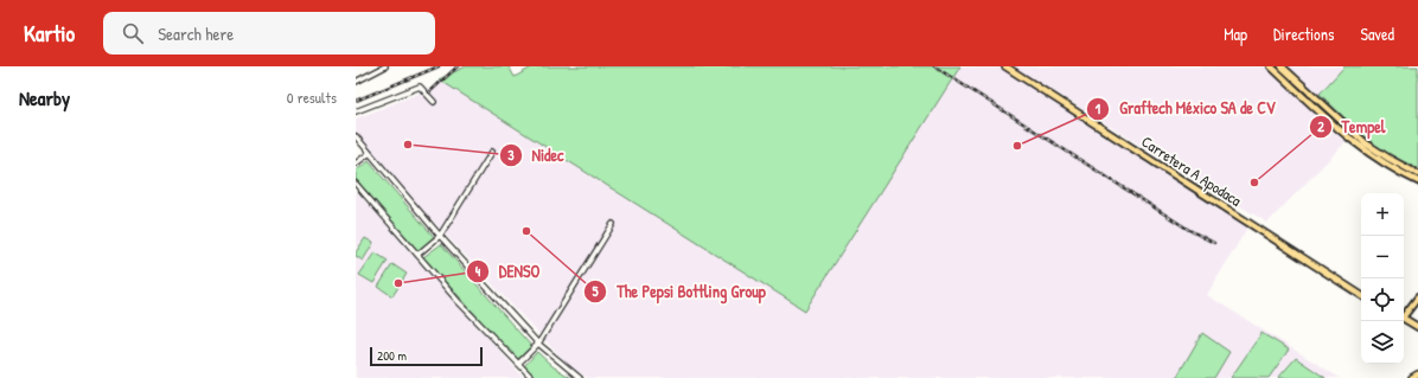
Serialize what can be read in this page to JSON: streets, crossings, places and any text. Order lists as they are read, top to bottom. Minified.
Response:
{"streets":{"main road":["Carretera A Apodaca"]},"places":["Nidec","Graftech México SA de CV","Tempel","The Pepsi Bottling Group","DENSO"],"scale_bar":"200 m","page":{"header":"Kartio","search":"Search here","nav":["Map","Directions","Saved"],"heading":["Nearby","0 results"],"map_buttons":["+","−"],"scale":"200 m"}}
